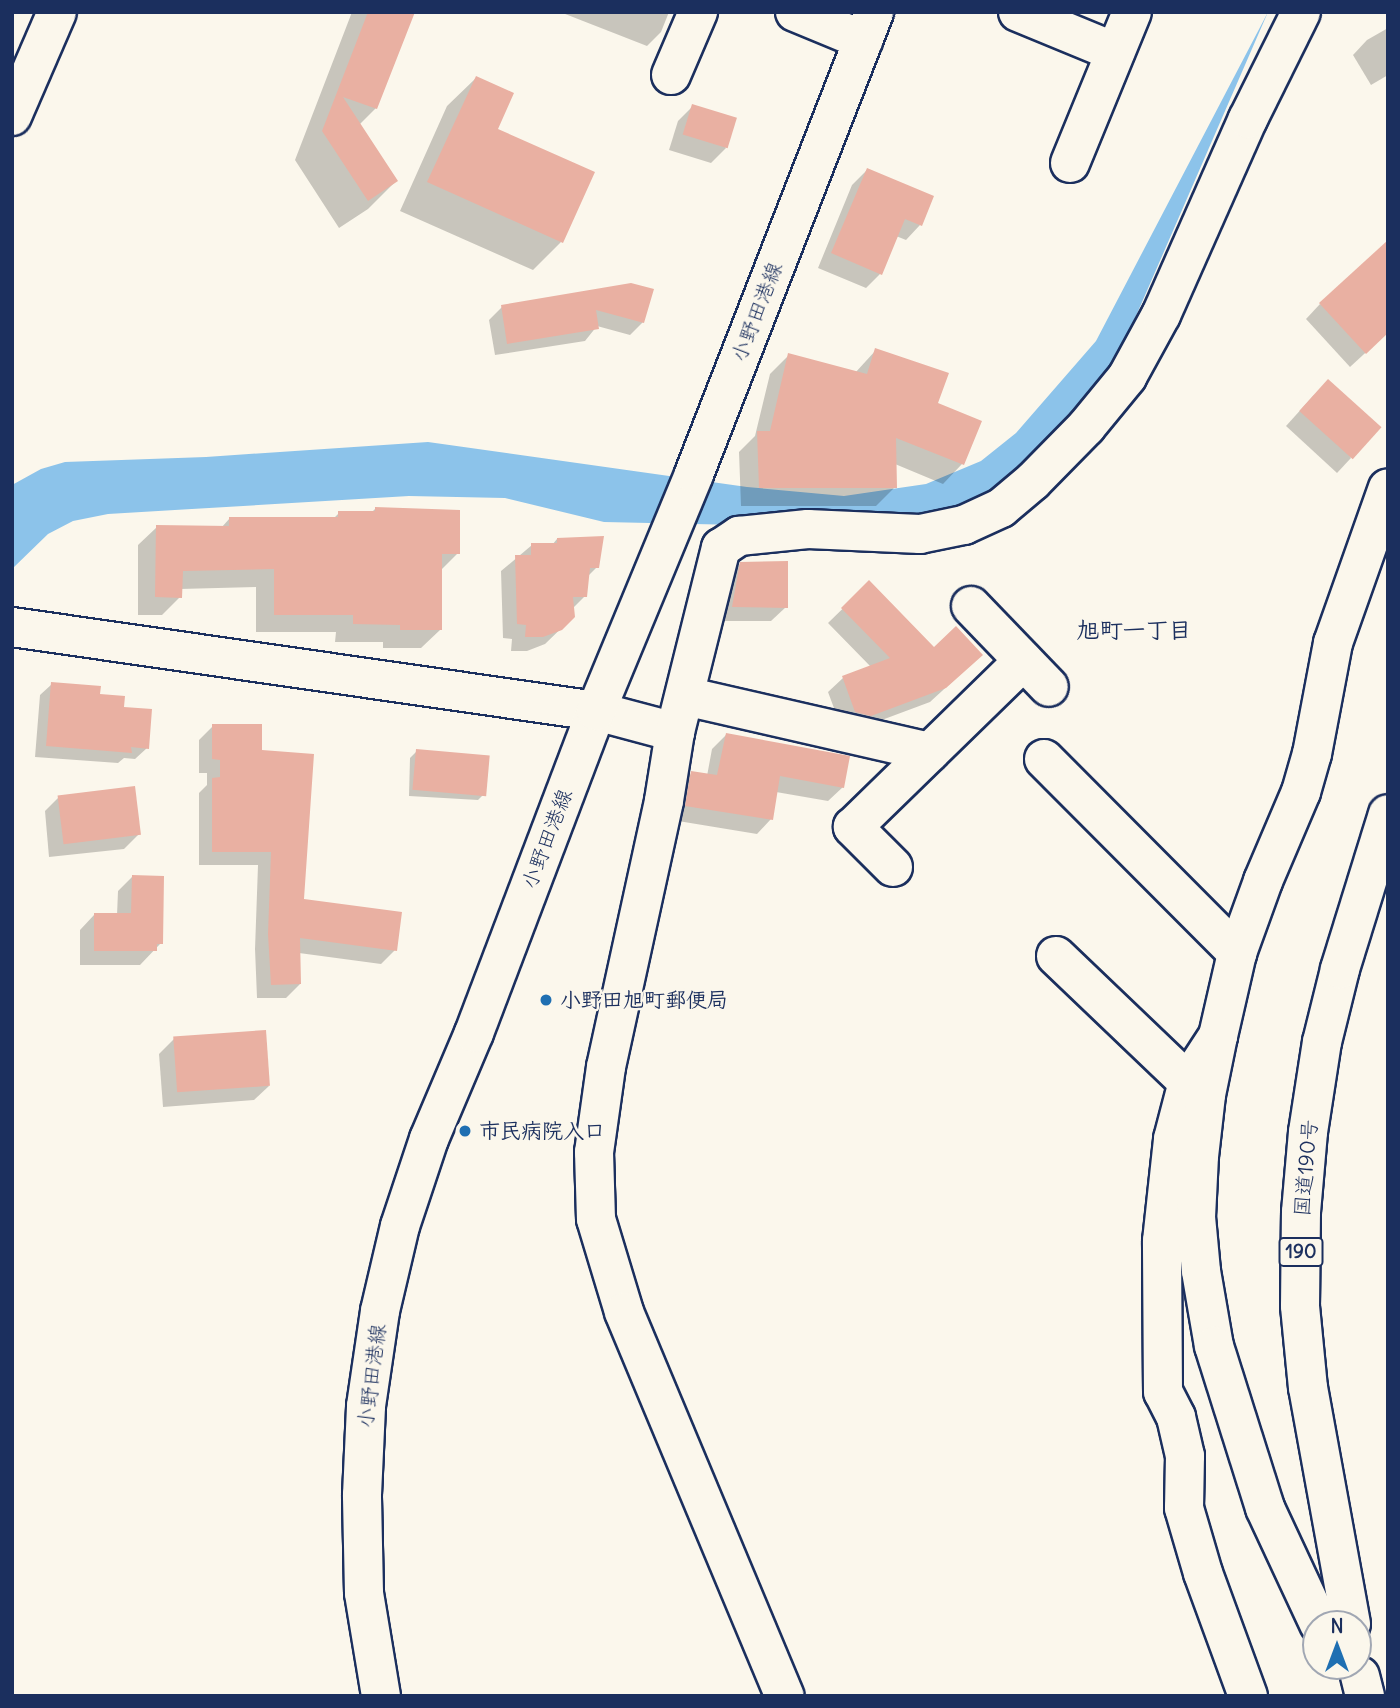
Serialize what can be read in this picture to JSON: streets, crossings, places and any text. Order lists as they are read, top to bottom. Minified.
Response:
{"streets":{"main road":["小野田港線","国道190号","190"]},"districts":["旭町一丁目"],"places":["小野田旭町郵便局","市民病院入口"],"north":"top"}
